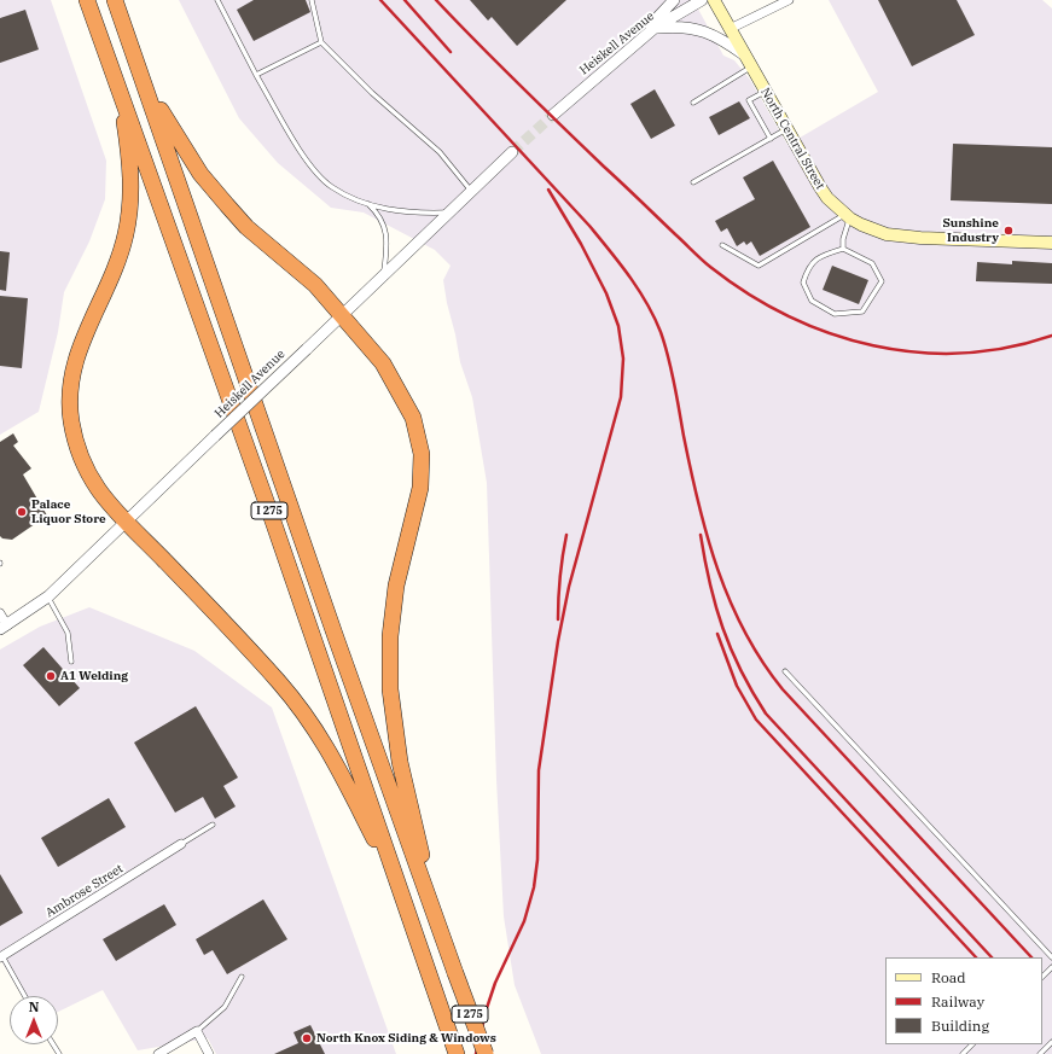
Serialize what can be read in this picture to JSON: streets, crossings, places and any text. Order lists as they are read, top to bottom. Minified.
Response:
{"streets":{"highway":["I 275"],"main road":["North Central Street"],"street":["Heiskell Avenue","Ambrose Street"]},"places":["Sunshine Industry","Palace Liquor Store","A1 Welding","North Knox Siding & Windows"],"legend":["Road","Railway","Building"],"north":"top"}
